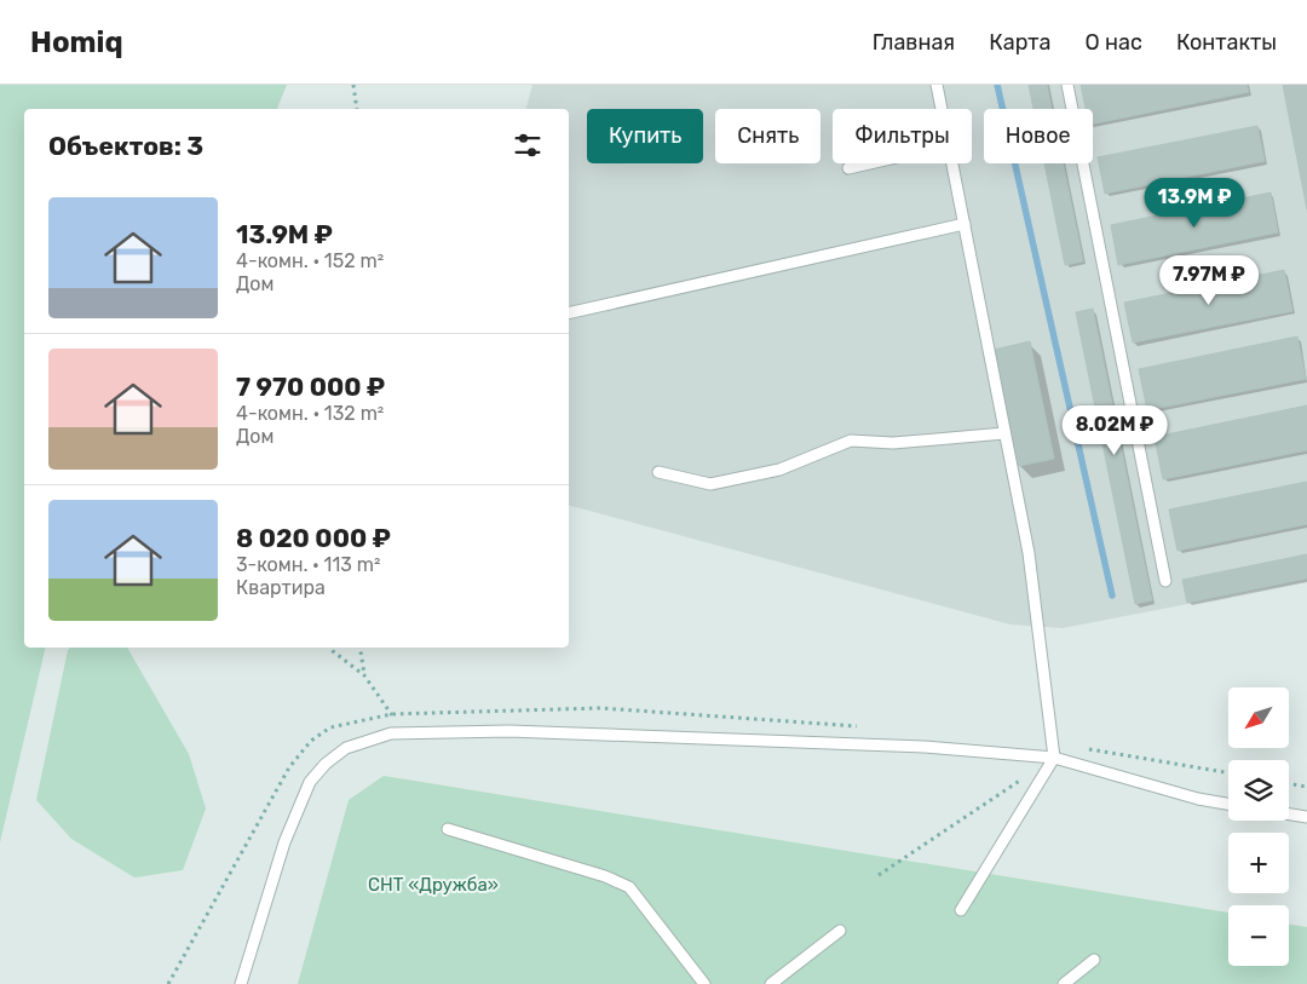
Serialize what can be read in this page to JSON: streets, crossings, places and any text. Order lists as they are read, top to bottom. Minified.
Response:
{"parks":["СНТ «Дружба»"],"north":"bottom left","page":{"header":"Homiq","nav":["Главная","Карта","О нас","Контакты"],"chip":["Купить","Снять","Фильтры","Новое"],"heading":"Объектов: 3","price":["13.9M ₽","7.97M ₽","8.02M ₽"],"list":[{"name":"13.9M ₽","note":"4-комн. · 152 m² · Дом"},{"name":"7 970 000 ₽","note":"4-комн. · 132 m² · Дом"},{"name":"8 020 000 ₽","note":"3-комн. · 113 m² · Квартира"}],"map_buttons":["+","−"]}}
